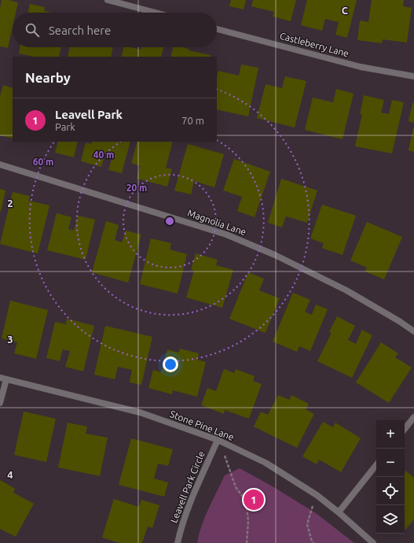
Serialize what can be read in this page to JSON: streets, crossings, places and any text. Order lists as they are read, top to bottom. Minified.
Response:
{"streets":{"street":["Castleberry Lane","Magnolia Lane","Stone Pine Lane","Leavell Park Circle"]},"crossings":[["Stone Pine Lane","Leavell Park Circle"]],"page":{"search":"Search here","heading":"Nearby","list":[{"mark":"1","name":"Leavell Park","note":"Park","value":"70 m"}],"map_buttons":["+","−"],"pins":"1"},"grid":{"columns":["C"],"rows":["2","3","4"]},"rings":["40 m","60 m","20 m"]}
